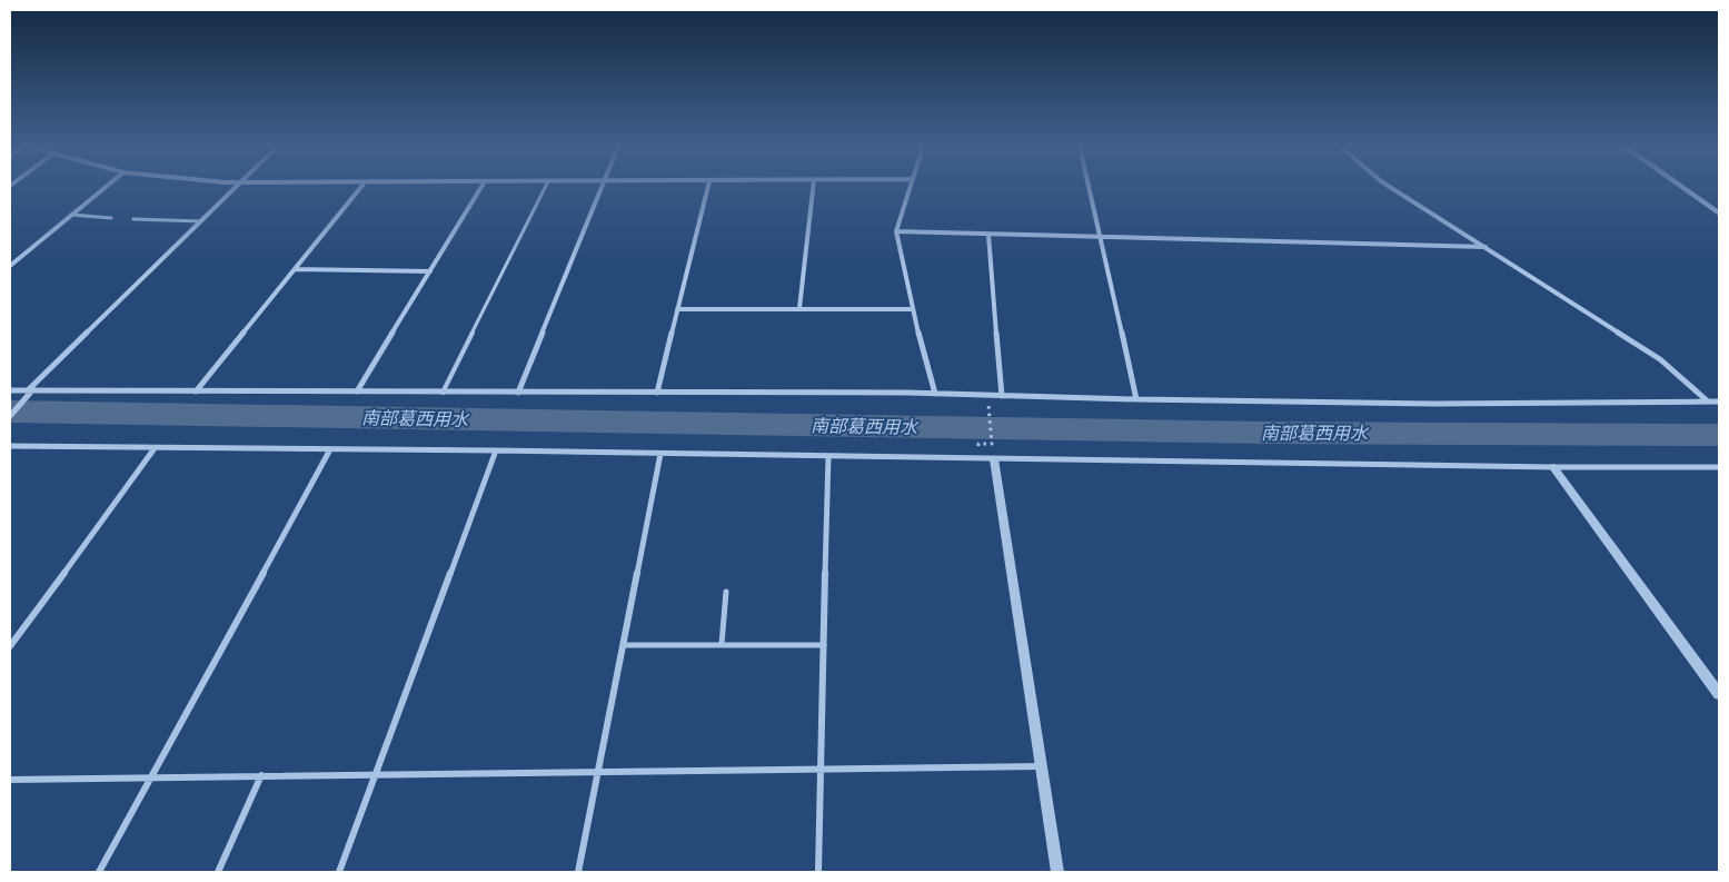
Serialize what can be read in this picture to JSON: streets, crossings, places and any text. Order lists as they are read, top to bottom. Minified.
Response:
{"water":["南部葛西用水"]}
